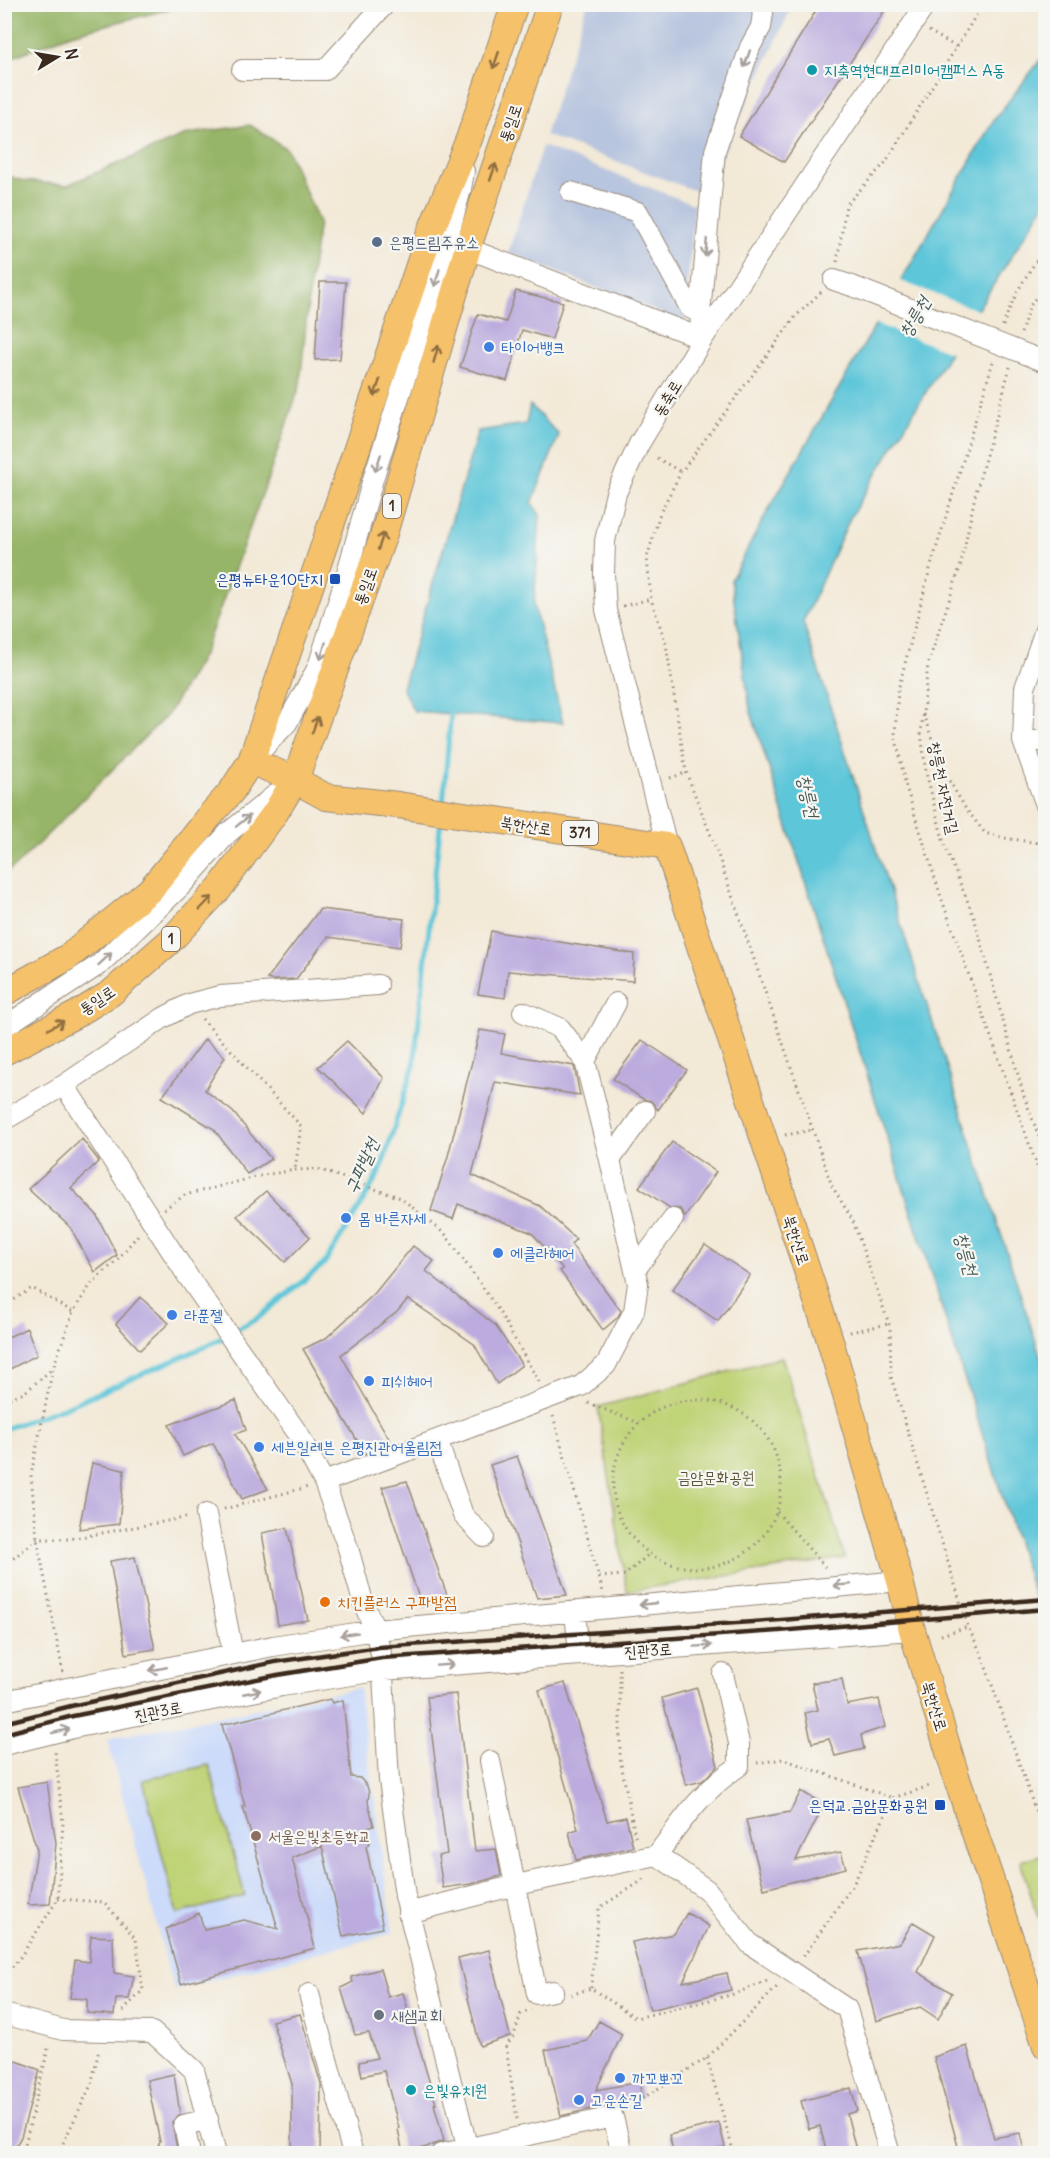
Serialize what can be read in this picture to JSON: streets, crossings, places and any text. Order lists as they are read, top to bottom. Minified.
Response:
{"streets":{"main road":["통일로","1","북한산로","371"],"street":["동축로","진관3로"],"path":["창릉천 자전거길"]},"crossings":[["통일로","북한산로"],["동축로","북한산로"],["북한산로","진관3로"]],"water":["창릉천","구파발천"],"parks":["금암문화공원"],"places":{"other":["지축역현대프리미어캠퍼스 A동","은평드림주유소","타이어뱅크","몸 바른자세","에클라헤어","라푼젤","피쉬헤어","세븐일레븐 은평진관어울림점","치킨플러스 구파발점","서울은빛초등학교","새샘교회","까꼬뽀꼬","은빛유치원","고운손길"],"transit":["은평뉴타운10단지","은덕교.금암문화공원"]},"north":"right"}
